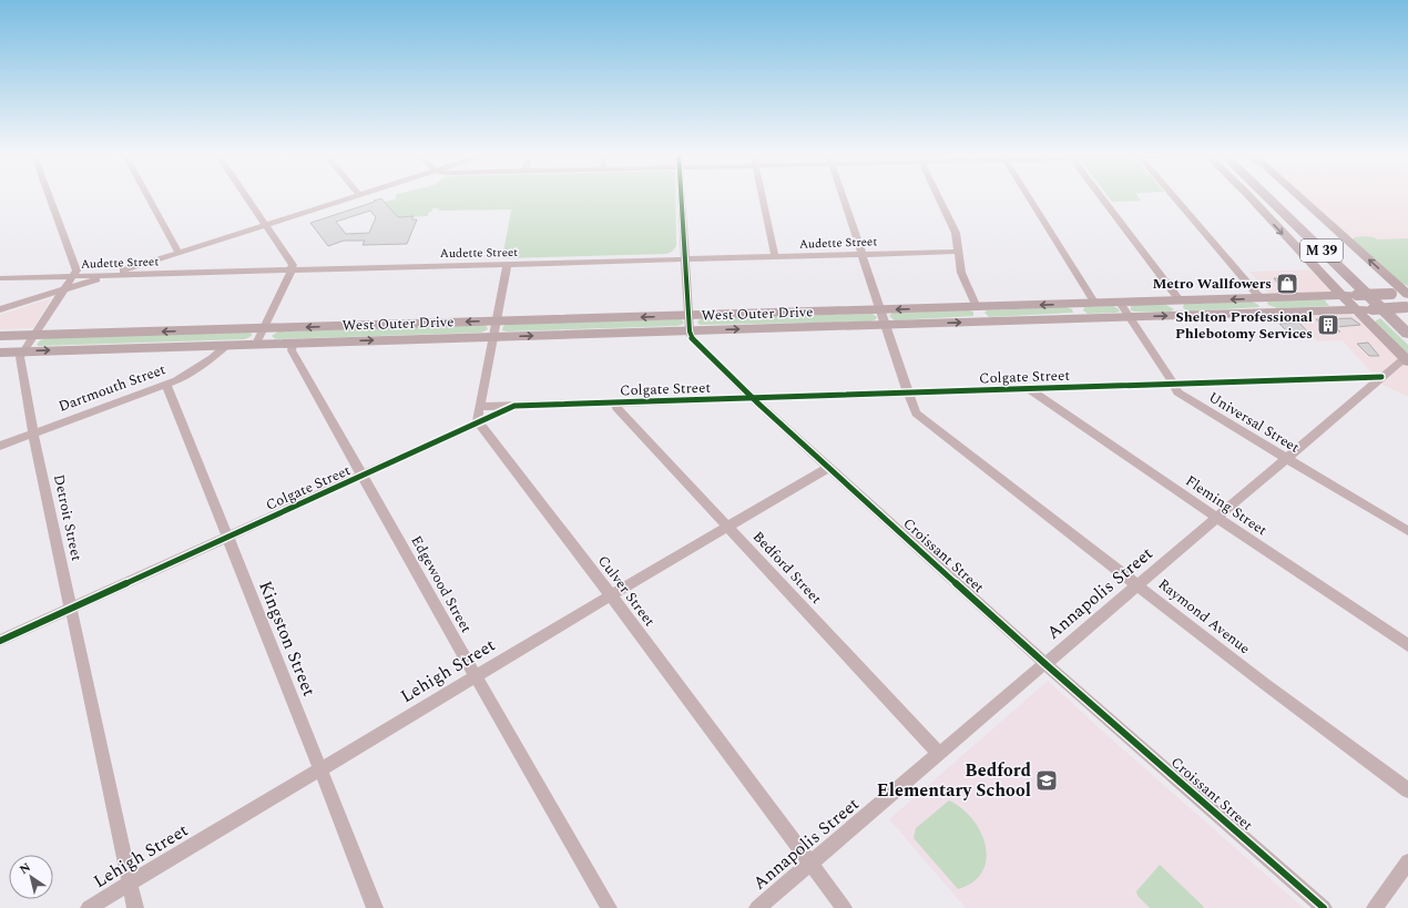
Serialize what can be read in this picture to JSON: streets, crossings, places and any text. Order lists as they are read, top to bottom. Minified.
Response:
{"streets":{"highway":["M 39"],"main road":["West Outer Drive"],"street":["Audette Street","Colgate Street","Dartmouth Street","Universal Street","Fleming Street","Detroit Street","Croissant Street","Bedford Street","Edgewood Street","Culver Street","Annapolis Street","Raymond Avenue","Kingston Street","Lehigh Street"]},"crossings":[["West Outer Drive","Dartmouth Street"],["West Outer Drive","Universal Street"],["West Outer Drive","Detroit Street"],["West Outer Drive","Croissant Street"],["West Outer Drive","Edgewood Street"],["West Outer Drive","Raymond Avenue"],["Colgate Street","Universal Street"],["Colgate Street","Fleming Street"],["Colgate Street","Detroit Street"],["Colgate Street","Croissant Street"],["Colgate Street","Bedford Street"],["Colgate Street","Edgewood Street"],["Colgate Street","Culver Street"],["Colgate Street","Annapolis Street"],["Colgate Street","Raymond Avenue"],["Colgate Street","Kingston Street"],["Dartmouth Street","Detroit Street"],["Dartmouth Street","Kingston Street"],["Universal Street","Annapolis Street"],["Fleming Street","Annapolis Street"],["Detroit Street","Lehigh Street"],["Croissant Street","Annapolis Street"],["Croissant Street","Lehigh Street"],["Bedford Street","Annapolis Street"],["Bedford Street","Lehigh Street"],["Edgewood Street","Lehigh Street"],["Culver Street","Annapolis Street"],["Culver Street","Lehigh Street"],["Annapolis Street","Raymond Avenue"],["Kingston Street","Lehigh Street"]],"places":{"shop":["Metro Wallfowers"],"building":["Shelton Professional Phlebotomy Services"],"school or university":["Bedford Elementary School"]},"north":"top left"}
